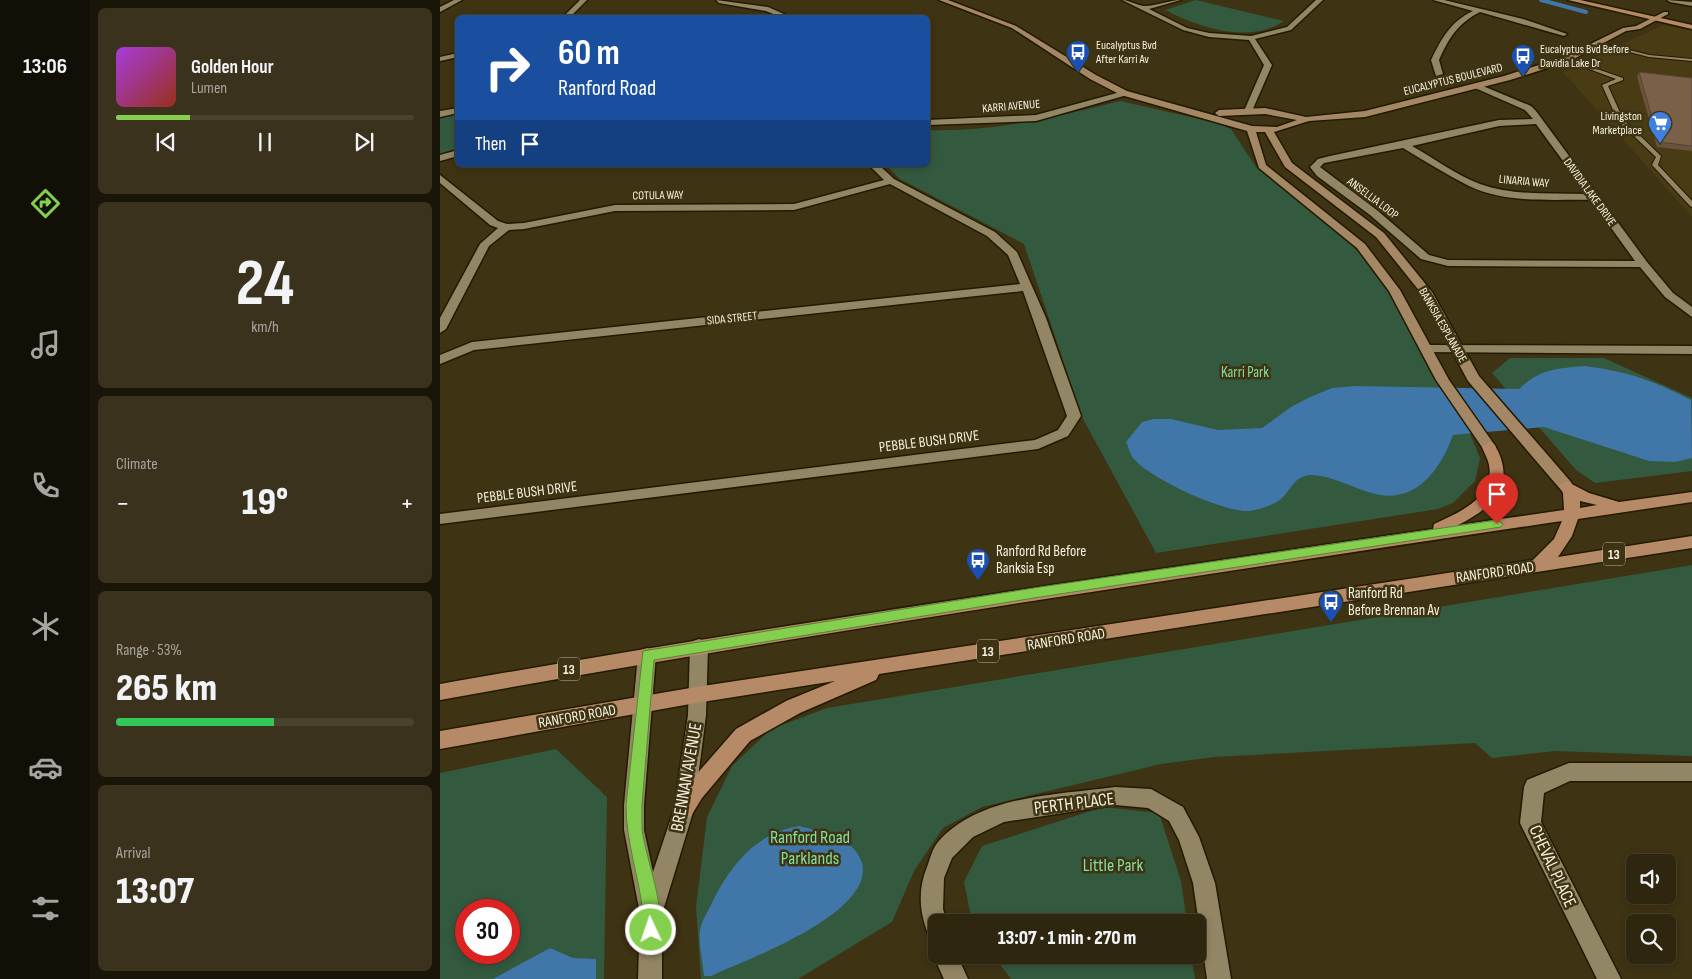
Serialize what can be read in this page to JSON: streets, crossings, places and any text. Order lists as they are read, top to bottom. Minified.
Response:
{"streets":{"main road":["13","RANFORD ROAD"],"street":["EUCALYPTUS BOULEVARD","KARRI AVENUE","LINARIA WAY","DAVIDIA LAKE DRIVE","COTULA WAY","ANSELLIA LOOP","SIDA STREET","BANKSIA ESPLANADE","PEBBLE BUSH DRIVE","BRENNAN AVENUE","PERTH PLACE","CHEVAL PLACE"]},"crossings":[["EUCALYPTUS BOULEVARD","KARRI AVENUE"],["EUCALYPTUS BOULEVARD","DAVIDIA LAKE DRIVE"],["EUCALYPTUS BOULEVARD","BANKSIA ESPLANADE"],["LINARIA WAY","DAVIDIA LAKE DRIVE"],["LINARIA WAY","ANSELLIA LOOP"],["DAVIDIA LAKE DRIVE","ANSELLIA LOOP"],["COTULA WAY","PEBBLE BUSH DRIVE"],["SIDA STREET","PEBBLE BUSH DRIVE"],["13","BRENNAN AVENUE"],["RANFORD ROAD","BRENNAN AVENUE"]],"parks":["Karri Park","Ranford Road Parklands","Little Park"],"places":{"bus stop":["Eucalyptus Bvd After Karri Av","Eucalyptus Bvd Before Davidia Lake Dr","Ranford Rd Before Banksia Esp","Ranford Rd Before Brennan Av"],"supermarket":["Livingston Marketplace"]},"page":{"tabs":"13:06","turn":["60 m","Ranford Road"],"song":["Golden Hour","Lumen"],"then":"Then","tile":[["24","km/h"],"Climate",["Range · 53%","265 km"],["Arrival","13:07"]],"heat":["−","19°","+"],"limit":"30","trip":"13:07 · 1 min · 270 m"}}
